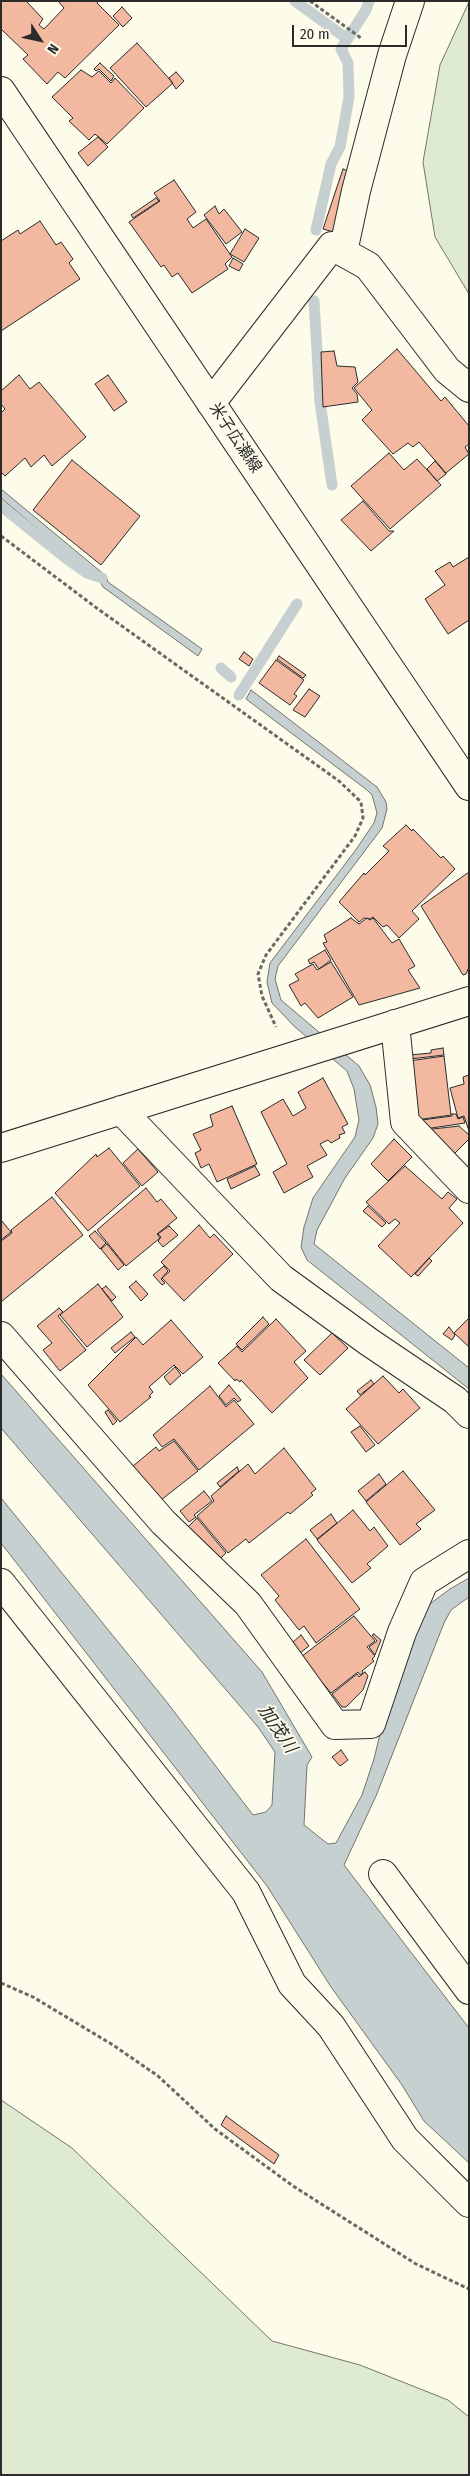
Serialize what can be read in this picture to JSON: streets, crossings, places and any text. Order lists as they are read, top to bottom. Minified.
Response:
{"streets":{"street":["米子広瀬線"]},"water":["加茂川"],"scale_bar":"20 m","north":"bottom right"}
